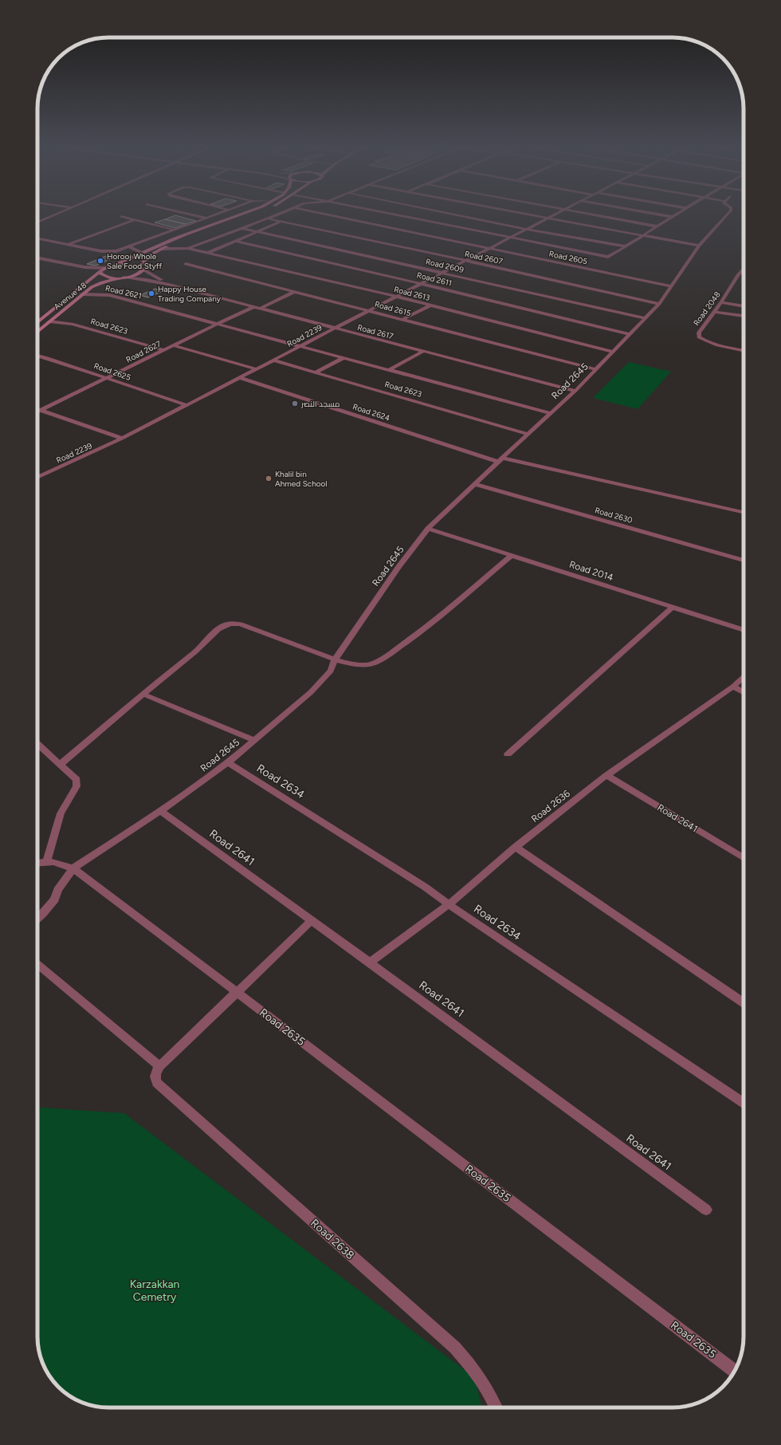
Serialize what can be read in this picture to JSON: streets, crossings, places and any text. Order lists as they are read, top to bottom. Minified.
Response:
{"streets":{"street":["Road 2607","Road 2605","Road 2609","Road 2611","Road 2621","Road 2613","Avenue 48","Road 2615","Road 2048","Road 2623","Road 2617","Road 2239","Road 2627","Road 2625","Road 2645","Road 2624","Road 2630","Road 2014","Road 2634","Road 2636","Road 2641","Road 2635","Road 2638"]},"crossings":[["Road 2607","Road 2239"],["Road 2607","Road 2645"],["Road 2605","Road 2239"],["Road 2605","Road 2645"],["Road 2609","Road 2239"],["Road 2609","Road 2645"],["Road 2611","Road 2239"],["Road 2611","Road 2645"],["Road 2621","Avenue 48"],["Road 2621","Road 2239"],["Road 2621","Road 2627"],["Road 2621","Road 2645"],["Road 2613","Road 2239"],["Road 2613","Road 2645"],["Avenue 48","Road 2623"],["Avenue 48","Road 2617"],["Road 2615","Road 2239"],["Road 2615","Road 2645"],["Road 2623","Road 2239"],["Road 2623","Road 2627"],["Road 2623","Road 2645"],["Road 2617","Road 2239"],["Road 2617","Road 2627"],["Road 2617","Road 2645"],["Road 2239","Road 2625"],["Road 2239","Road 2624"],["Road 2627","Road 2625"],["Road 2645","Road 2624"],["Road 2645","Road 2630"],["Road 2645","Road 2014"],["Road 2645","Road 2634"],["Road 2645","Road 2641"],["Road 2645","Road 2635"],["Road 2634","Road 2636"],["Road 2636","Road 2641"]],"parks":["Karzakkan Cemetry"],"places":["Horooj Whole Sale Food Styff","Happy House Trading Company","مسجد النصر","Khalil bin Ahmed School"]}
